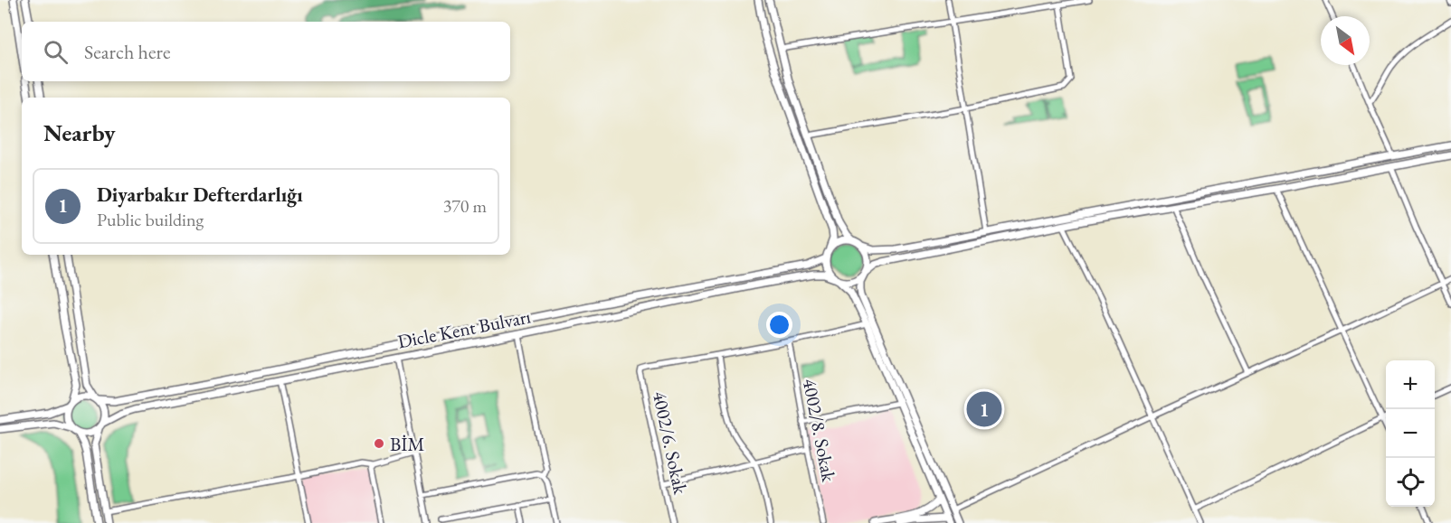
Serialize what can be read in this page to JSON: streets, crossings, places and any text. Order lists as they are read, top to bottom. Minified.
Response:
{"streets":{"main road":["Dicle Kent Bulvarı"],"street":["4002/8. Sokak","4002/6. Sokak"]},"places":["BİM"],"north":"bottom right","page":{"search":"Search here","heading":"Nearby","list":[{"mark":"1","name":"Diyarbakır Defterdarlığı","note":"Public building","value":"370 m"}],"map_buttons":["+","−"],"pins":"1"}}
